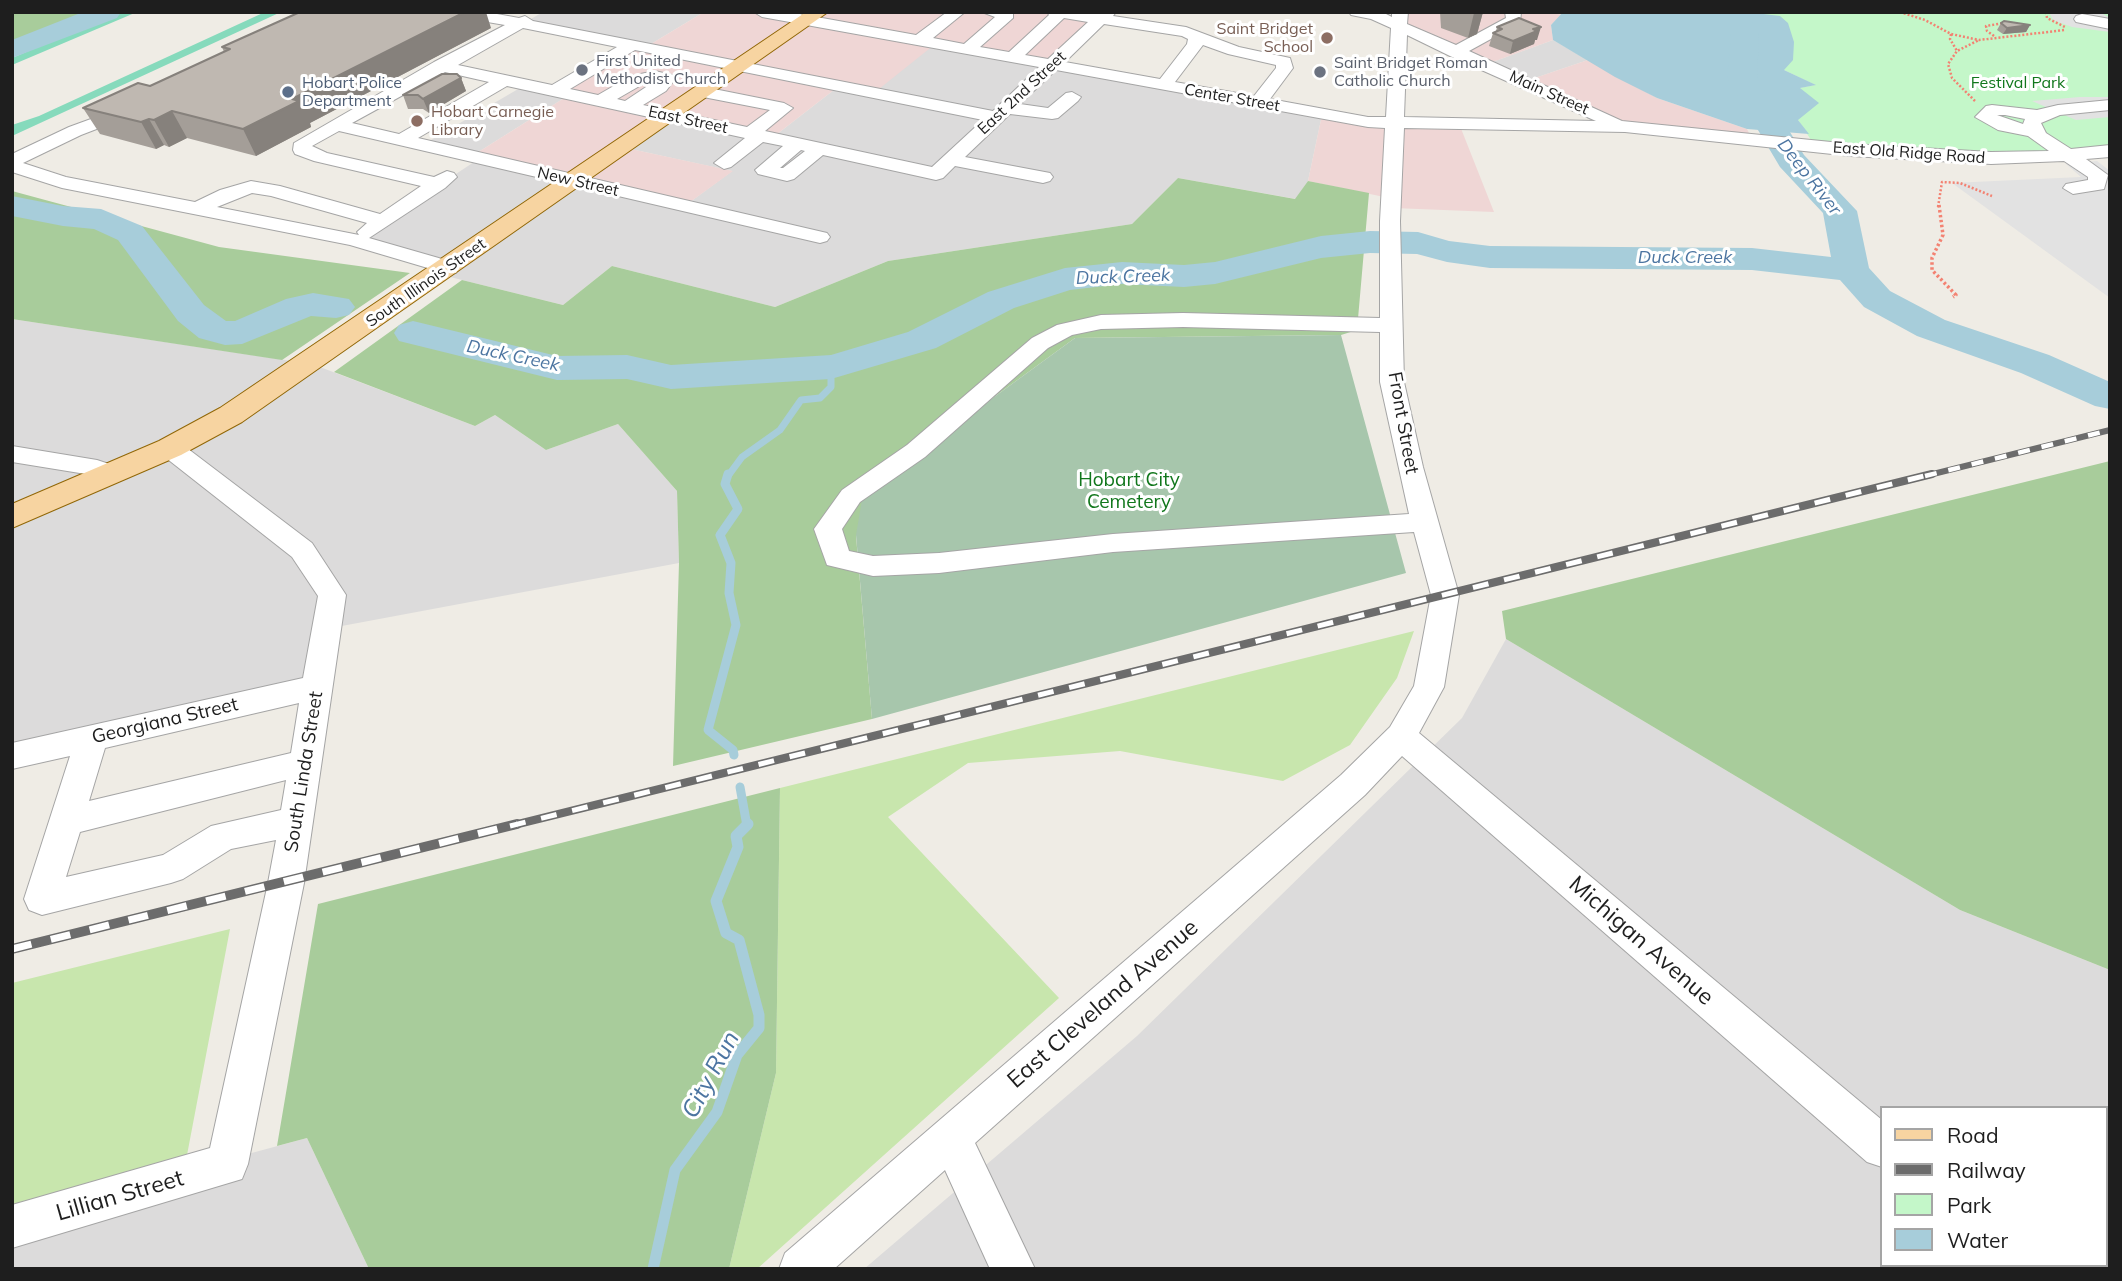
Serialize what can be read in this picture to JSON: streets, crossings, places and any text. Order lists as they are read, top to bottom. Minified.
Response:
{"streets":{"main road":["South Illinois Street"],"street":["East 2nd Street","Main Street","Center Street","East Street","East Old Ridge Road","New Street","Front Street","Georgiana Street","South Linda Street","Michigan Avenue","East Cleveland Avenue","Lillian Street"]},"crossings":[["East 2nd Street","Center Street"],["East 2nd Street","East Street"],["Main Street","Center Street"],["Main Street","Front Street"],["Center Street","East Old Ridge Road"],["Center Street","South Illinois Street"],["Center Street","Front Street"],["East Street","South Illinois Street"],["New Street","South Illinois Street"],["South Illinois Street","South Linda Street"],["Front Street","Michigan Avenue"],["Front Street","East Cleveland Avenue"],["Georgiana Street","South Linda Street"],["South Linda Street","Lillian Street"],["Michigan Avenue","East Cleveland Avenue"]],"water":["Deep River","Duck Creek","City Run"],"parks":["Festival Park","Hobart City Cemetery"],"places":["Saint Bridget School","First United Methodist Church","Saint Bridget Roman Catholic Church","Hobart Police Department","Hobart Carnegie Library"],"legend":["Road","Railway","Park","Water"]}
